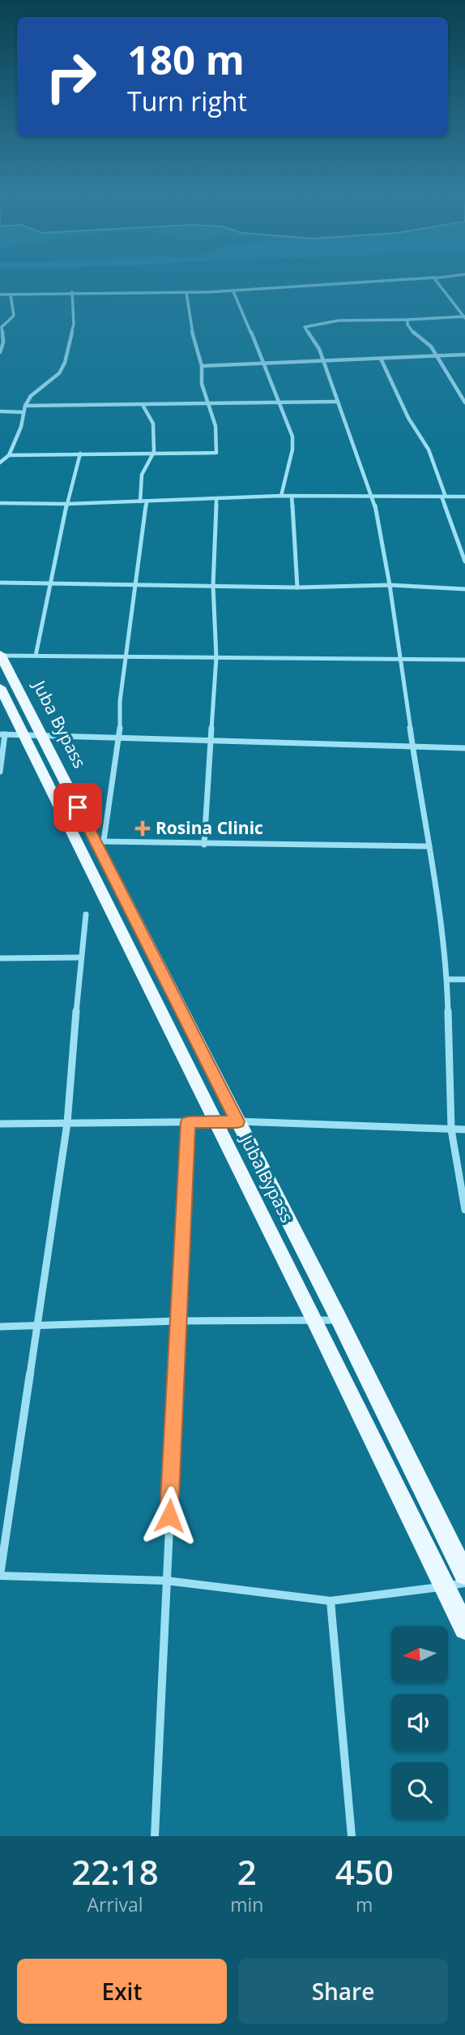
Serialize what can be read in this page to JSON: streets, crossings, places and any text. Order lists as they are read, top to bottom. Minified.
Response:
{"streets":{"main road":["Juba Bypass"]},"places":{"health":["Rosina Clinic"]},"north":"left","page":{"turn":["180 m","Turn right"],"eta":["22:18","Arrival","2","min","450","m"],"buttons":["Exit","Share"]}}
